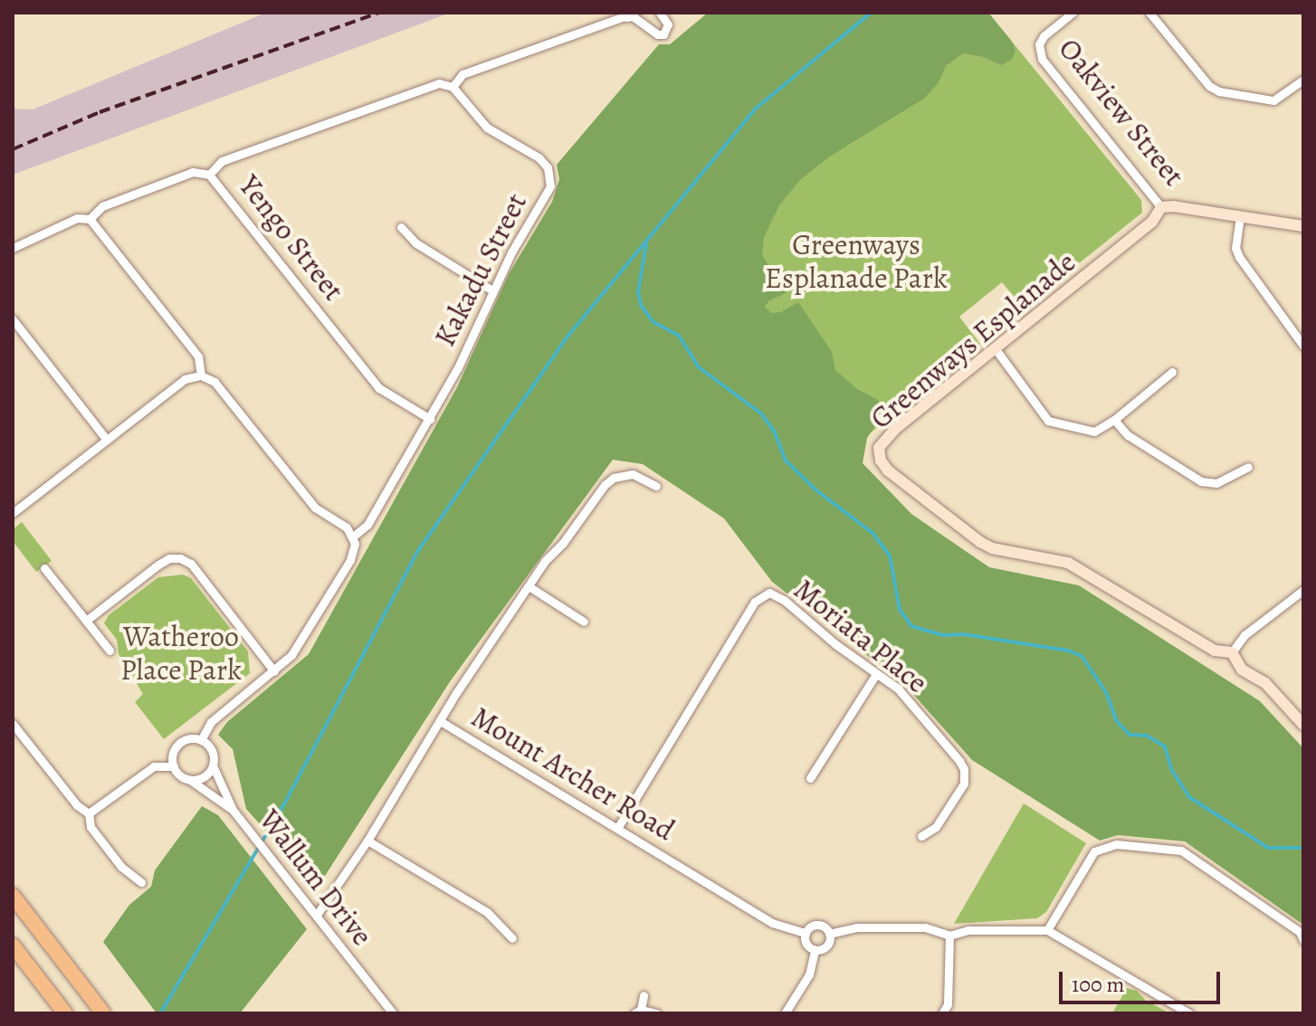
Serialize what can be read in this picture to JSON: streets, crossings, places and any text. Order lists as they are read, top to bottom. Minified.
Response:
{"streets":{"street":["Oakview Street","Yengo Street","Kakadu Street","Greenways Esplanade","Moriata Place","Mount Archer Road","Wallum Drive"]},"crossings":[["Oakview Street","Greenways Esplanade"],["Yengo Street","Kakadu Street"],["Moriata Place","Mount Archer Road"],["Mount Archer Road","Wallum Drive"]],"parks":["Greenways Esplanade Park","Watheroo Place Park"],"scale_bar":"100 m"}
